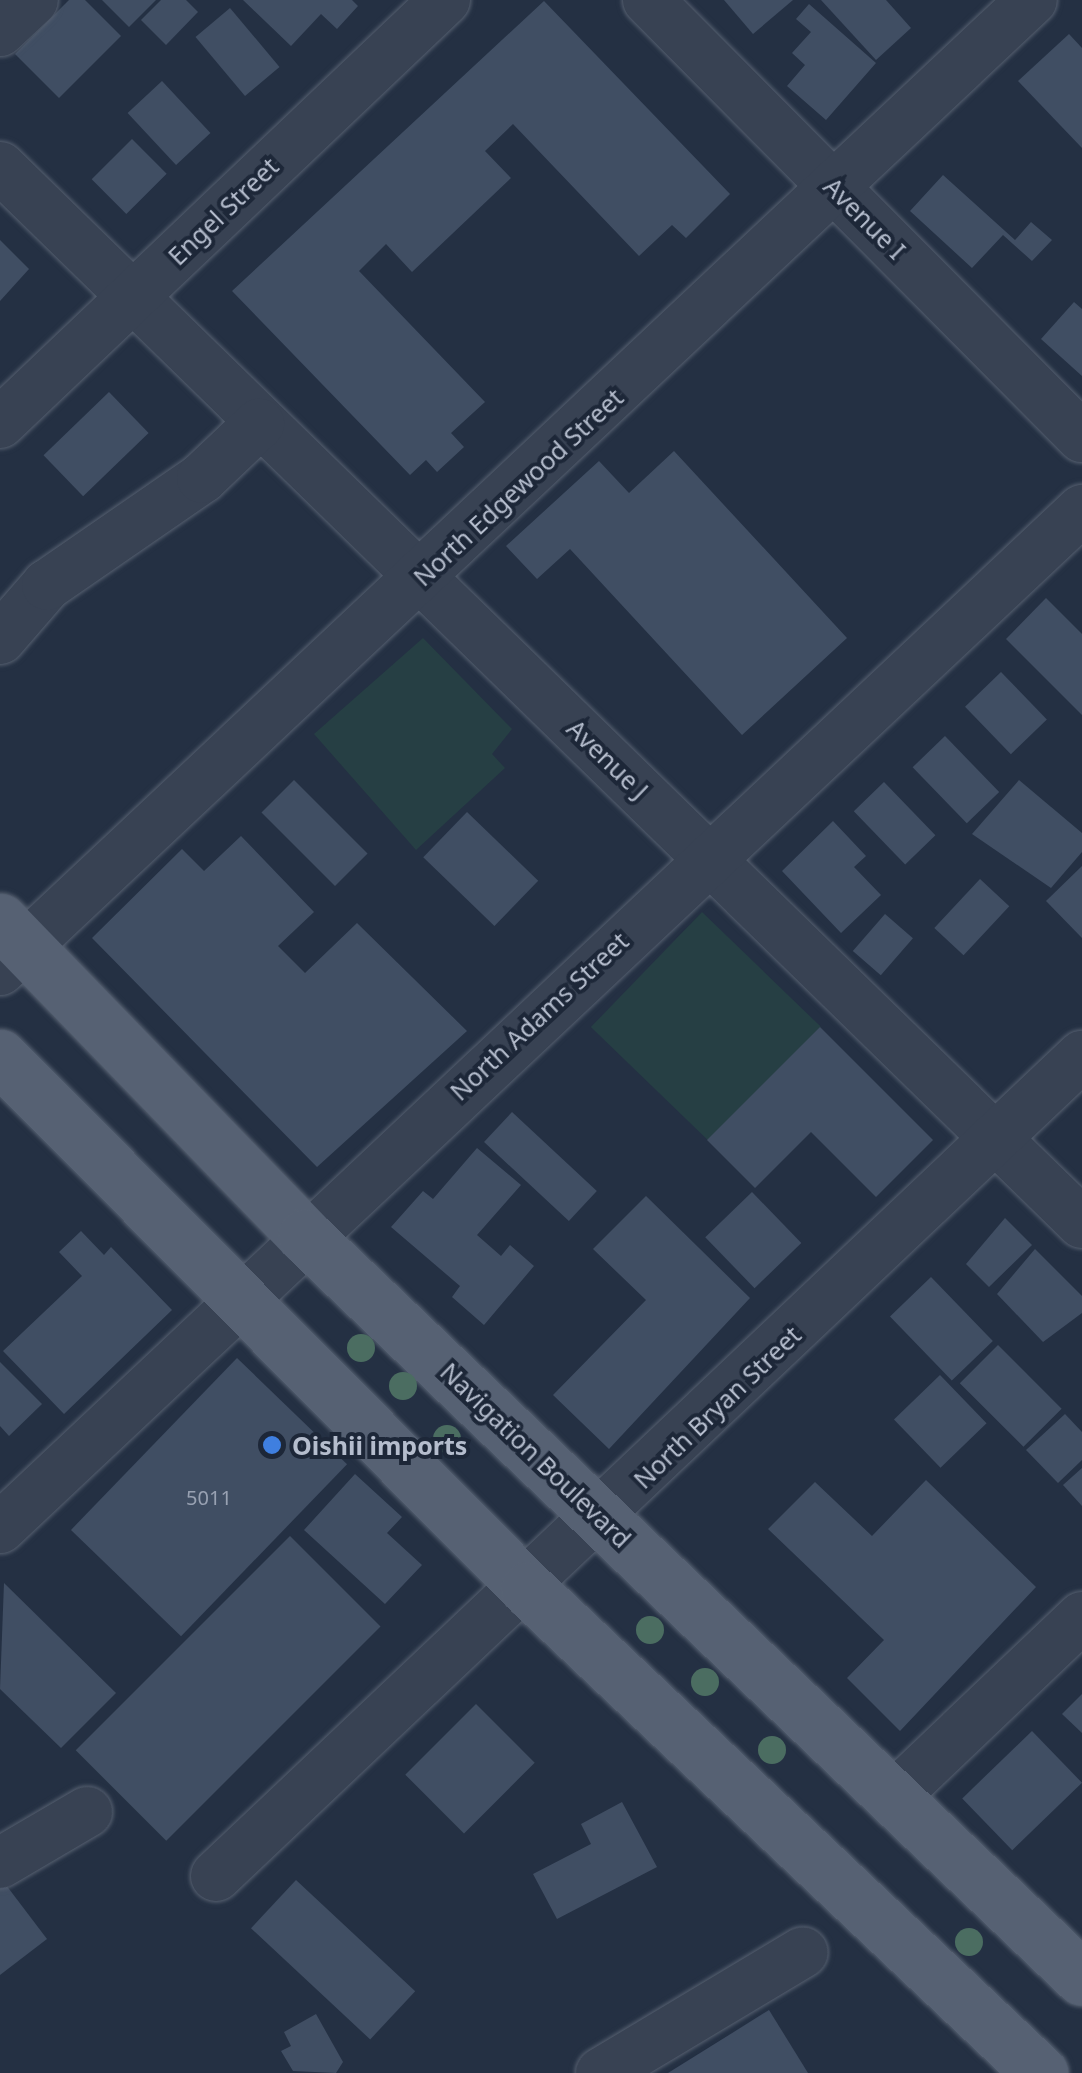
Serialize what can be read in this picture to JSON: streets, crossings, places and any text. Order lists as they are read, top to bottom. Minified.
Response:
{"streets":{"main road":["Navigation Boulevard"],"street":["Engel Street","Avenue I","North Edgewood Street","Avenue J","North Adams Street","North Bryan Street"]},"crossings":[["Engel Street","Avenue J"],["Avenue I","North Edgewood Street"],["North Edgewood Street","Avenue J"],["North Edgewood Street","Navigation Boulevard"],["Avenue J","North Adams Street"],["Avenue J","North Bryan Street"],["North Adams Street","Navigation Boulevard"],["North Bryan Street","Navigation Boulevard"]],"places":["Oishii imports"],"house_numbers":["5011"]}
